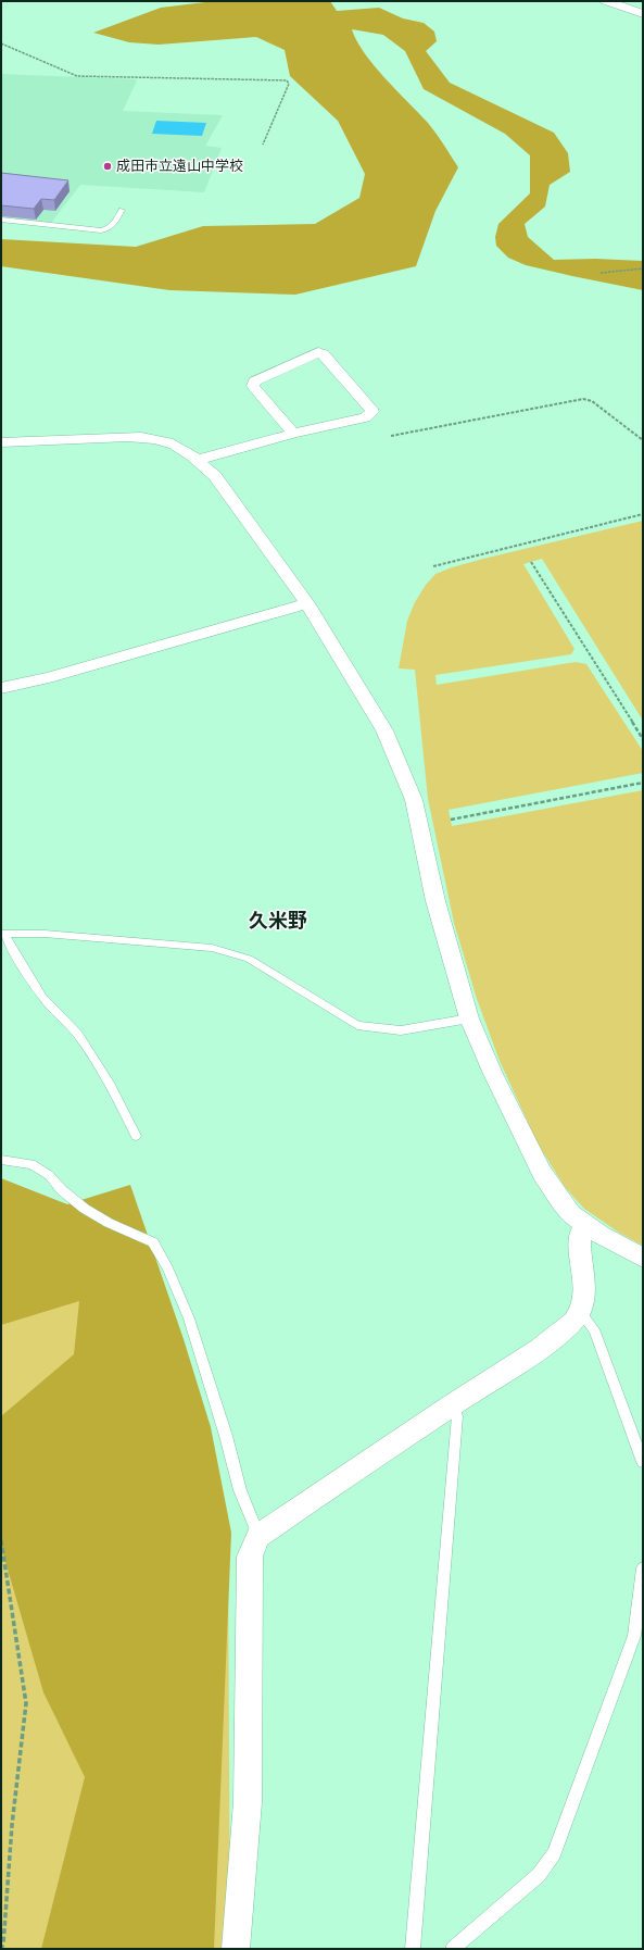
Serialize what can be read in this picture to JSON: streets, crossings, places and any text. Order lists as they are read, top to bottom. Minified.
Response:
{"districts":["久米野"],"places":["成田市立遠山中学校"]}
